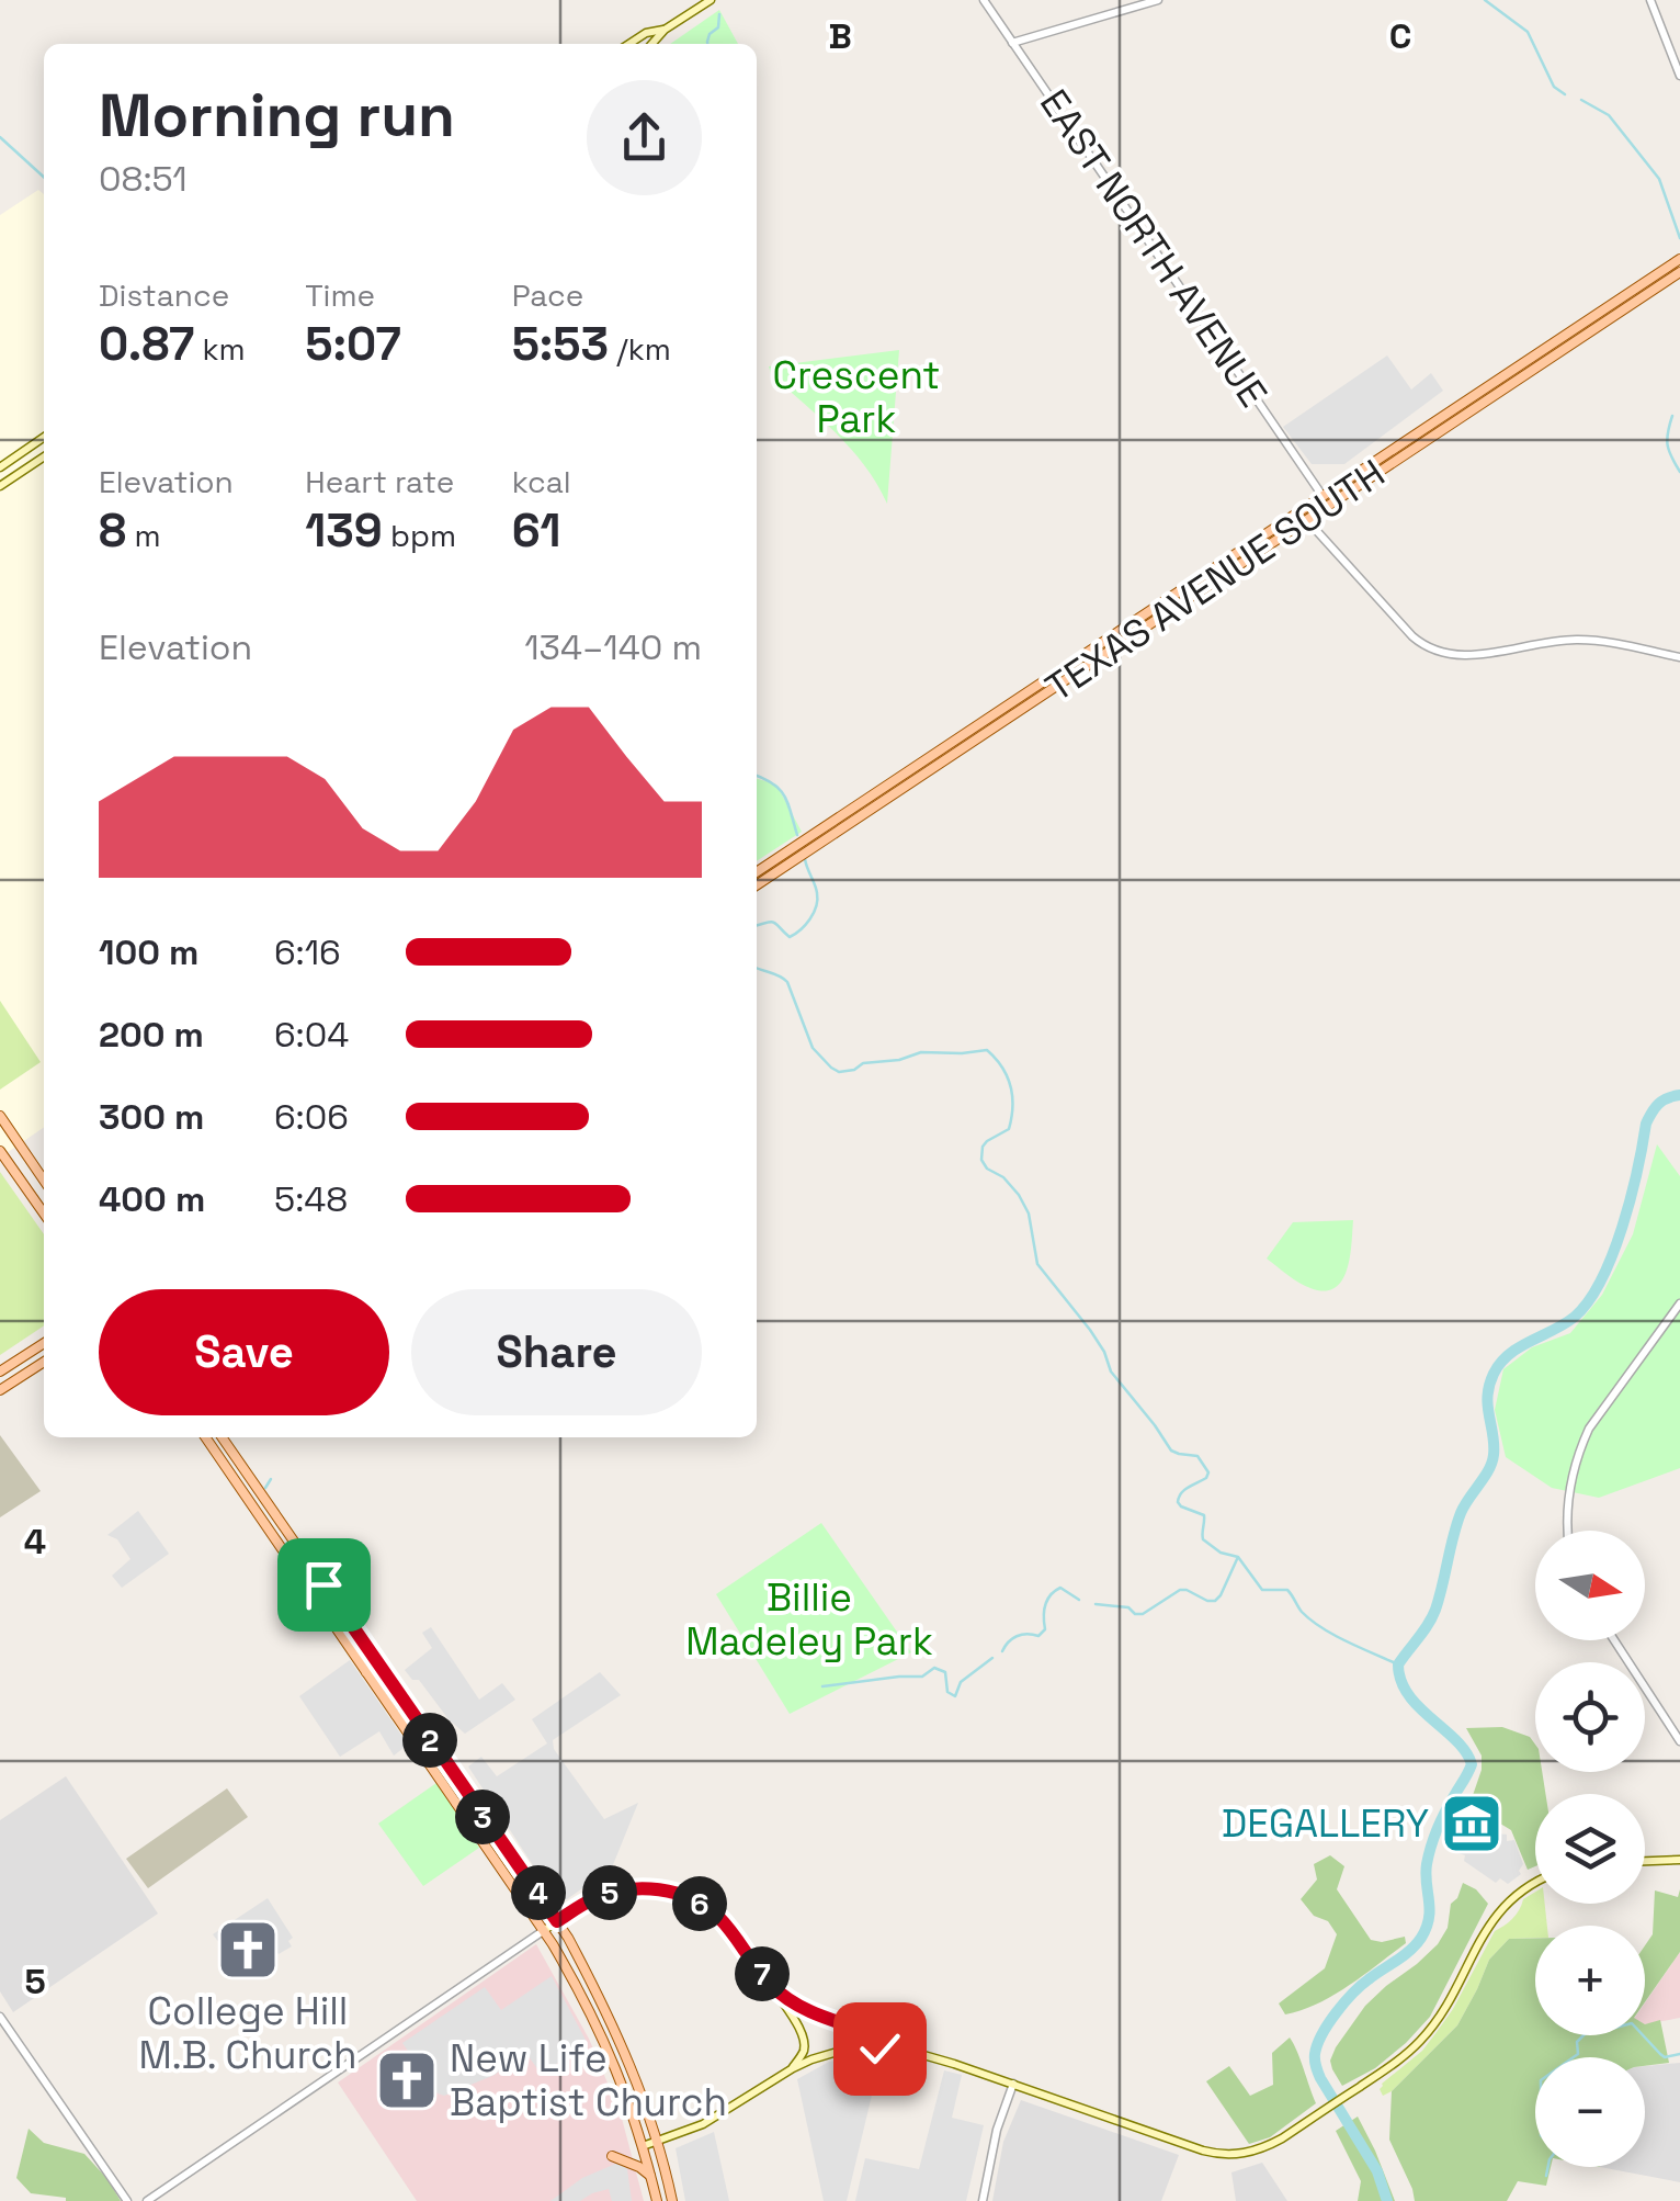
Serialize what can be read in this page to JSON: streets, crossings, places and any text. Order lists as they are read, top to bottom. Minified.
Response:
{"streets":{"main road":["TEXAS AVENUE SOUTH"],"street":["EAST NORTH AVENUE"]},"crossings":[["EAST NORTH AVENUE","TEXAS AVENUE SOUTH"]],"parks":["Crescent Park","Billie Madeley Park"],"places":{"museum":["DEGALLERY"],"church":["College Hill M.B. Church","New Life Baptist Church"]},"north":"right","page":{"heading":["Morning run","08:51"],"stats":[["Distance","0.87 km"],["Time","5:07"],["Pace","5:53 /km"],["Elevation","8 m"],["Heart rate","139 bpm"],["kcal","61"]],"chart":["Elevation","134–140 m"],"list":[{"name":"100 m","note":"6:16"},{"name":"200 m","note":"6:04"},{"name":"300 m","note":"6:06"},{"name":"400 m","note":"5:48"}],"buttons":["Save","Share"],"map_buttons":["+","−"],"pins":["2","3","4","5","6","7"]},"grid":{"columns":["B","C"],"rows":["4","5"]}}
